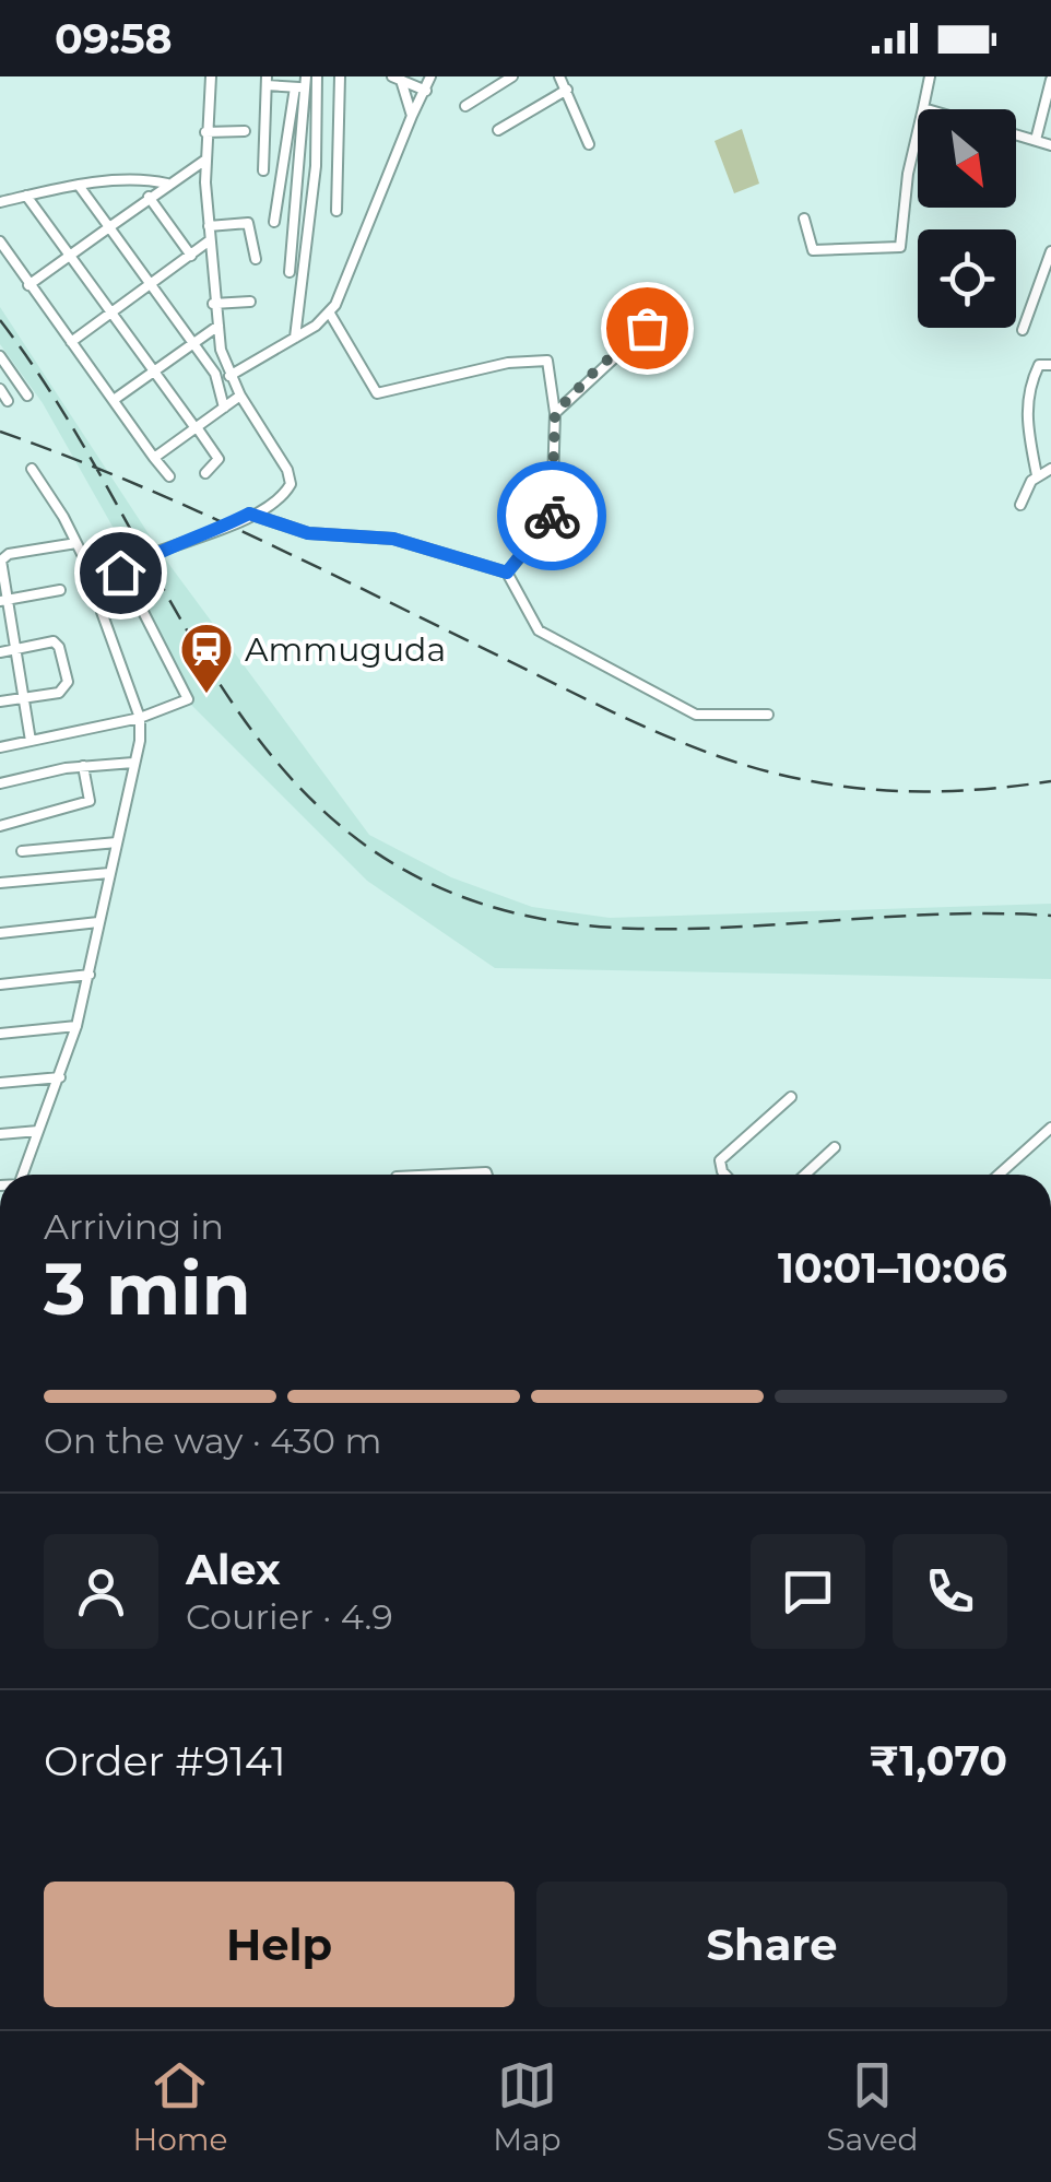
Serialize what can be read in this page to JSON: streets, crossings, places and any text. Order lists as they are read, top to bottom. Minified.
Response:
{"places":{"station":["Ammuguda"]},"north":"bottom right","page":{"status":"09:58","heading":["3 min","Arriving in","10:01–10:06"],"panel":["Alex","Courier · 4.9","Order #9141","₹1,070"],"bar":"On the way · 430 m","buttons":["Help","Share"],"tabs":["Home","Map","Saved"]}}
